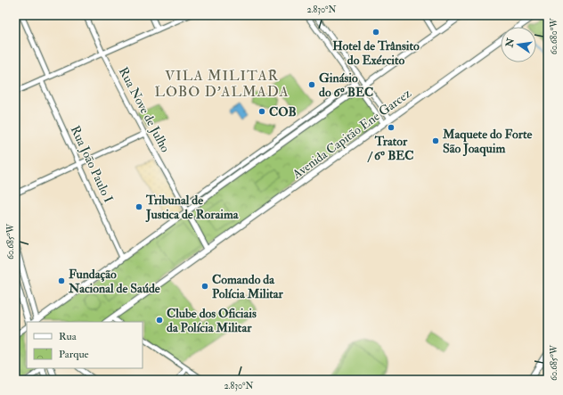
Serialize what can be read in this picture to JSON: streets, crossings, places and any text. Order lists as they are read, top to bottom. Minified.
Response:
{"streets":{"main road":["Avenida Capitão Ene Garcez"],"street":["Rua Nove de Julho","Rua João Paulo I"]},"districts":["VILA MILITAR LOBO D'ALMADA"],"places":["Hotel de Trânsito do Exército","Ginásio do 6º BEC","COB","Trator / 6º BEC","Maquete do Forte São Joaquim","Tribunal de Justica de Roraima","Fundação Nacional de Saúde","Comando da Polícia Militar","Clube dos Oficiais da Polícia Militar"],"legend":["Rua","Parque"],"north":"left","coordinates":["2.830°N","60.680°W","60.685°W"]}
